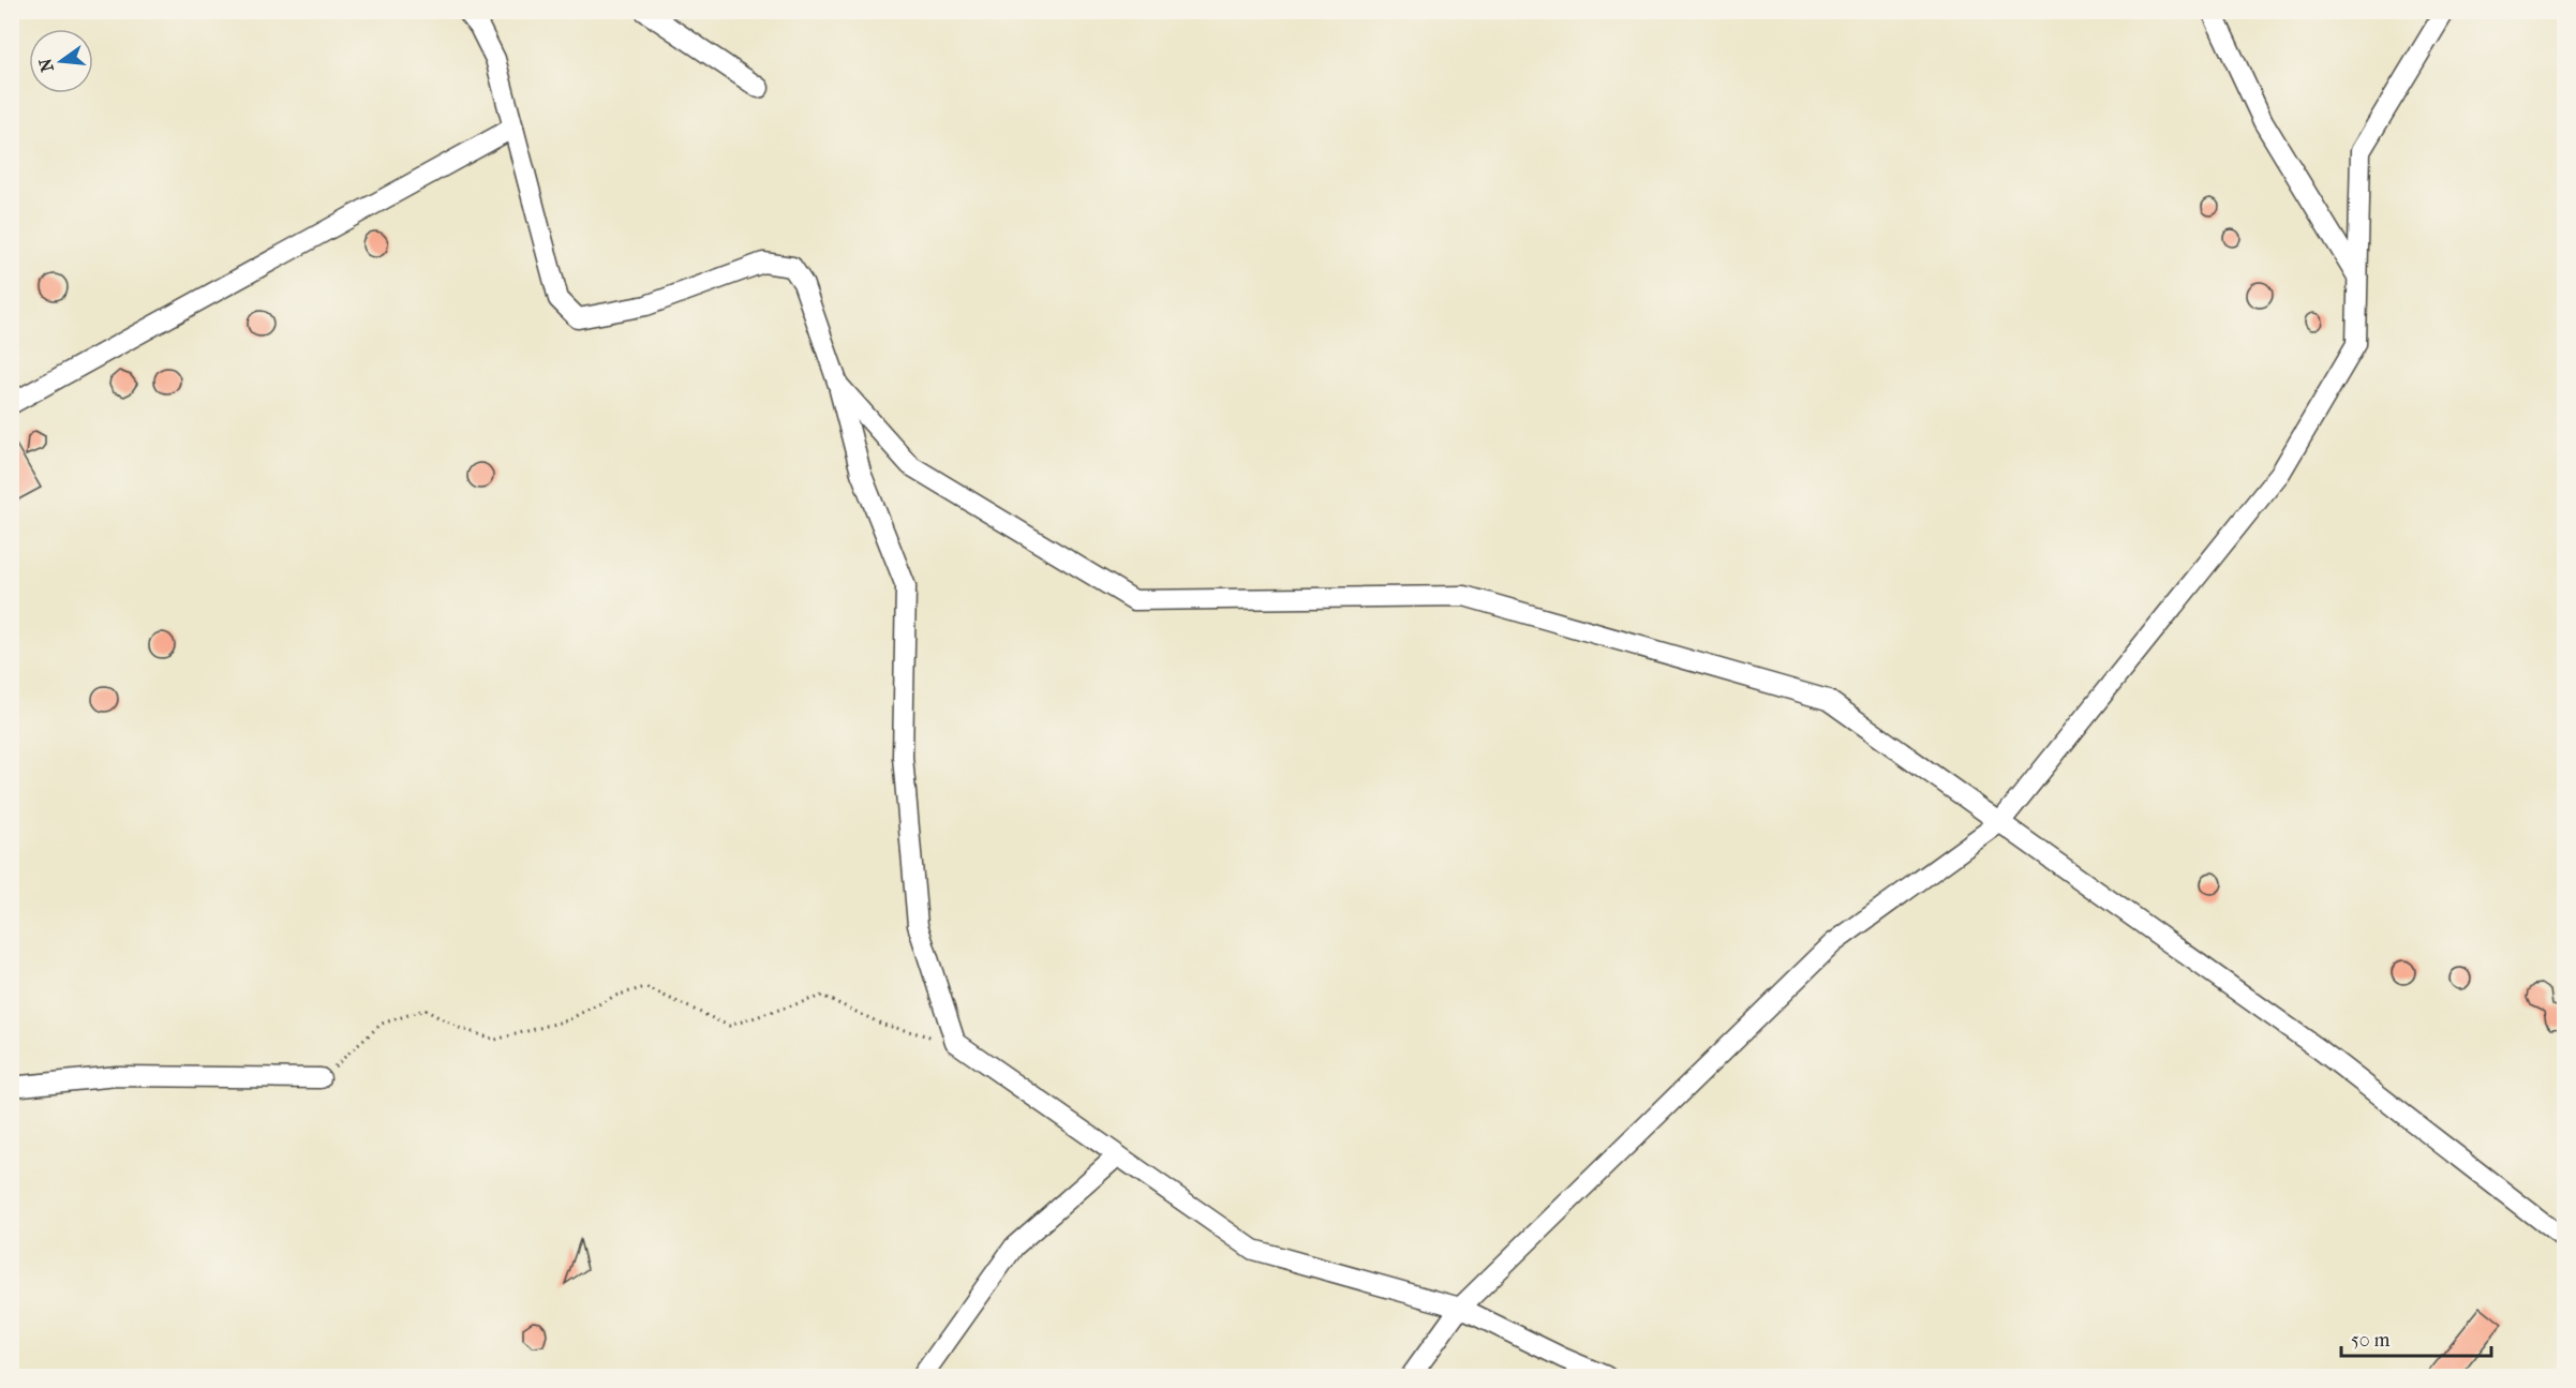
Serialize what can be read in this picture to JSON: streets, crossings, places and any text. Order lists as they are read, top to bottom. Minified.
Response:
{"scale_bar":"50 m","north":"left"}
